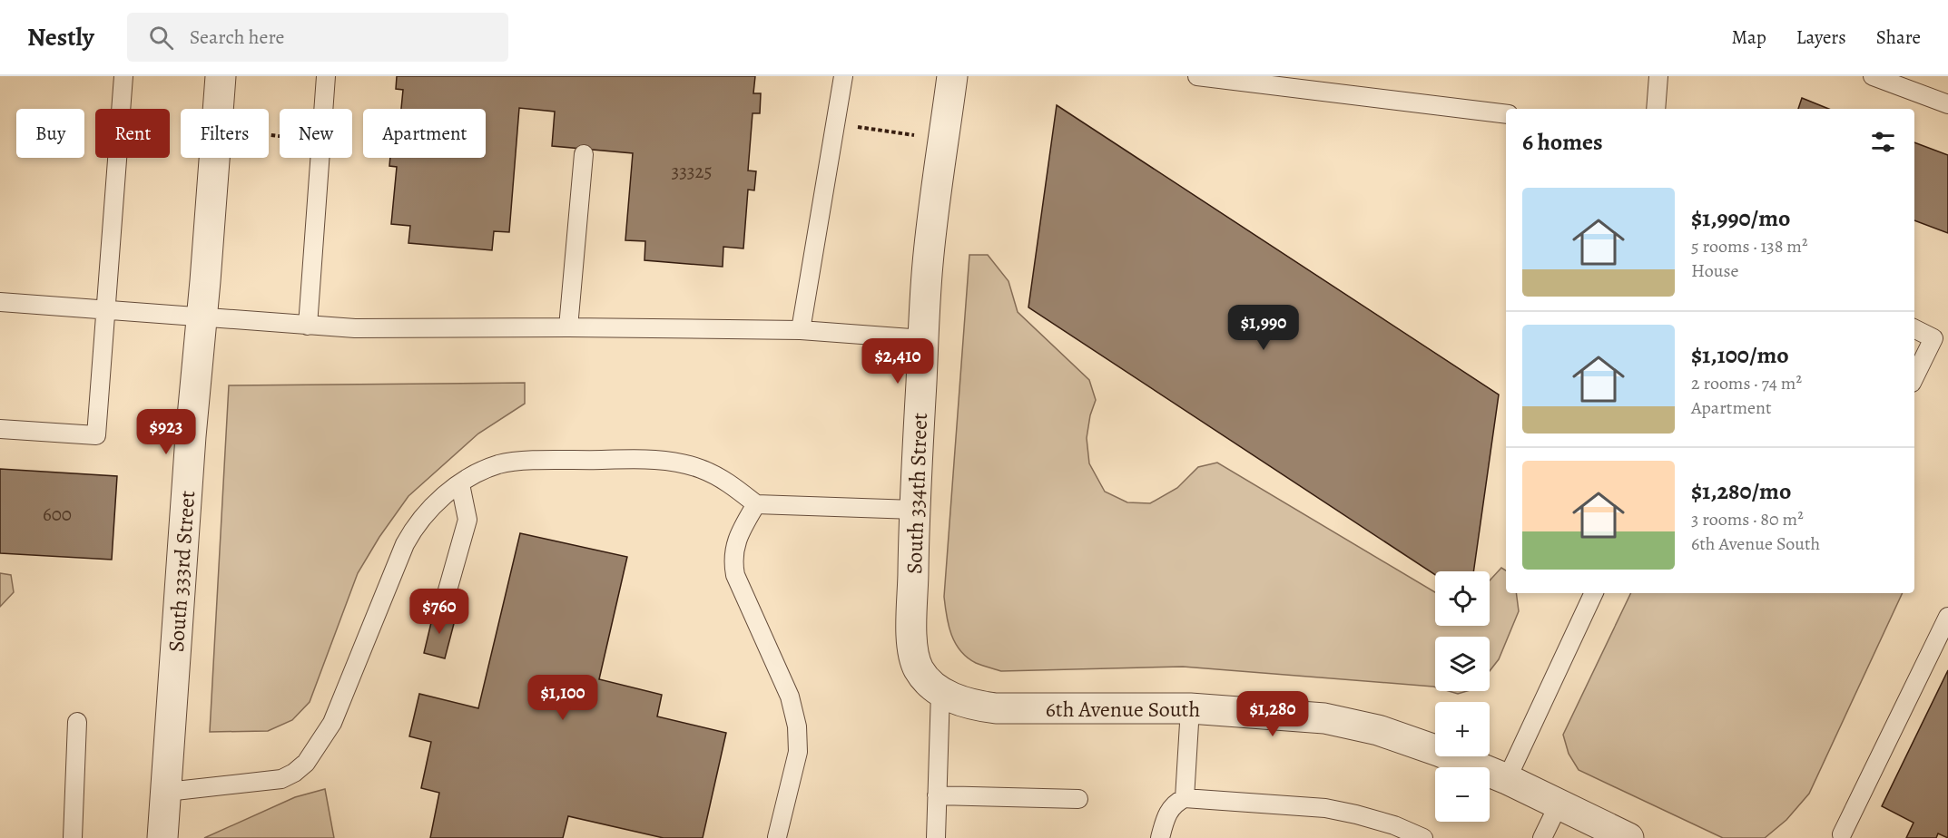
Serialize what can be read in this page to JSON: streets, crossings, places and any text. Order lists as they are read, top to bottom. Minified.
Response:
{"streets":{"street":["South 334th Street","South 333rd Street","6th Avenue South"]},"crossings":[["South 334th Street","6th Avenue South"]],"house_numbers":["33325","600"],"page":{"header":"Nestly","search":"Search here","nav":["Map","Layers","Share"],"chip":["Buy","Rent","Filters","New","Apartment"],"heading":"6 homes","list":[{"name":"$1,990/mo","note":"5 rooms · 138 m² · House"},{"name":"$1,100/mo","note":"2 rooms · 74 m² · Apartment"},{"name":"$1,280/mo","note":"3 rooms · 80 m² · 6th Avenue South"}],"price":["$1,990","$2,410","$923","$760","$1,100","$1,280"],"map_buttons":["+","−"]}}
